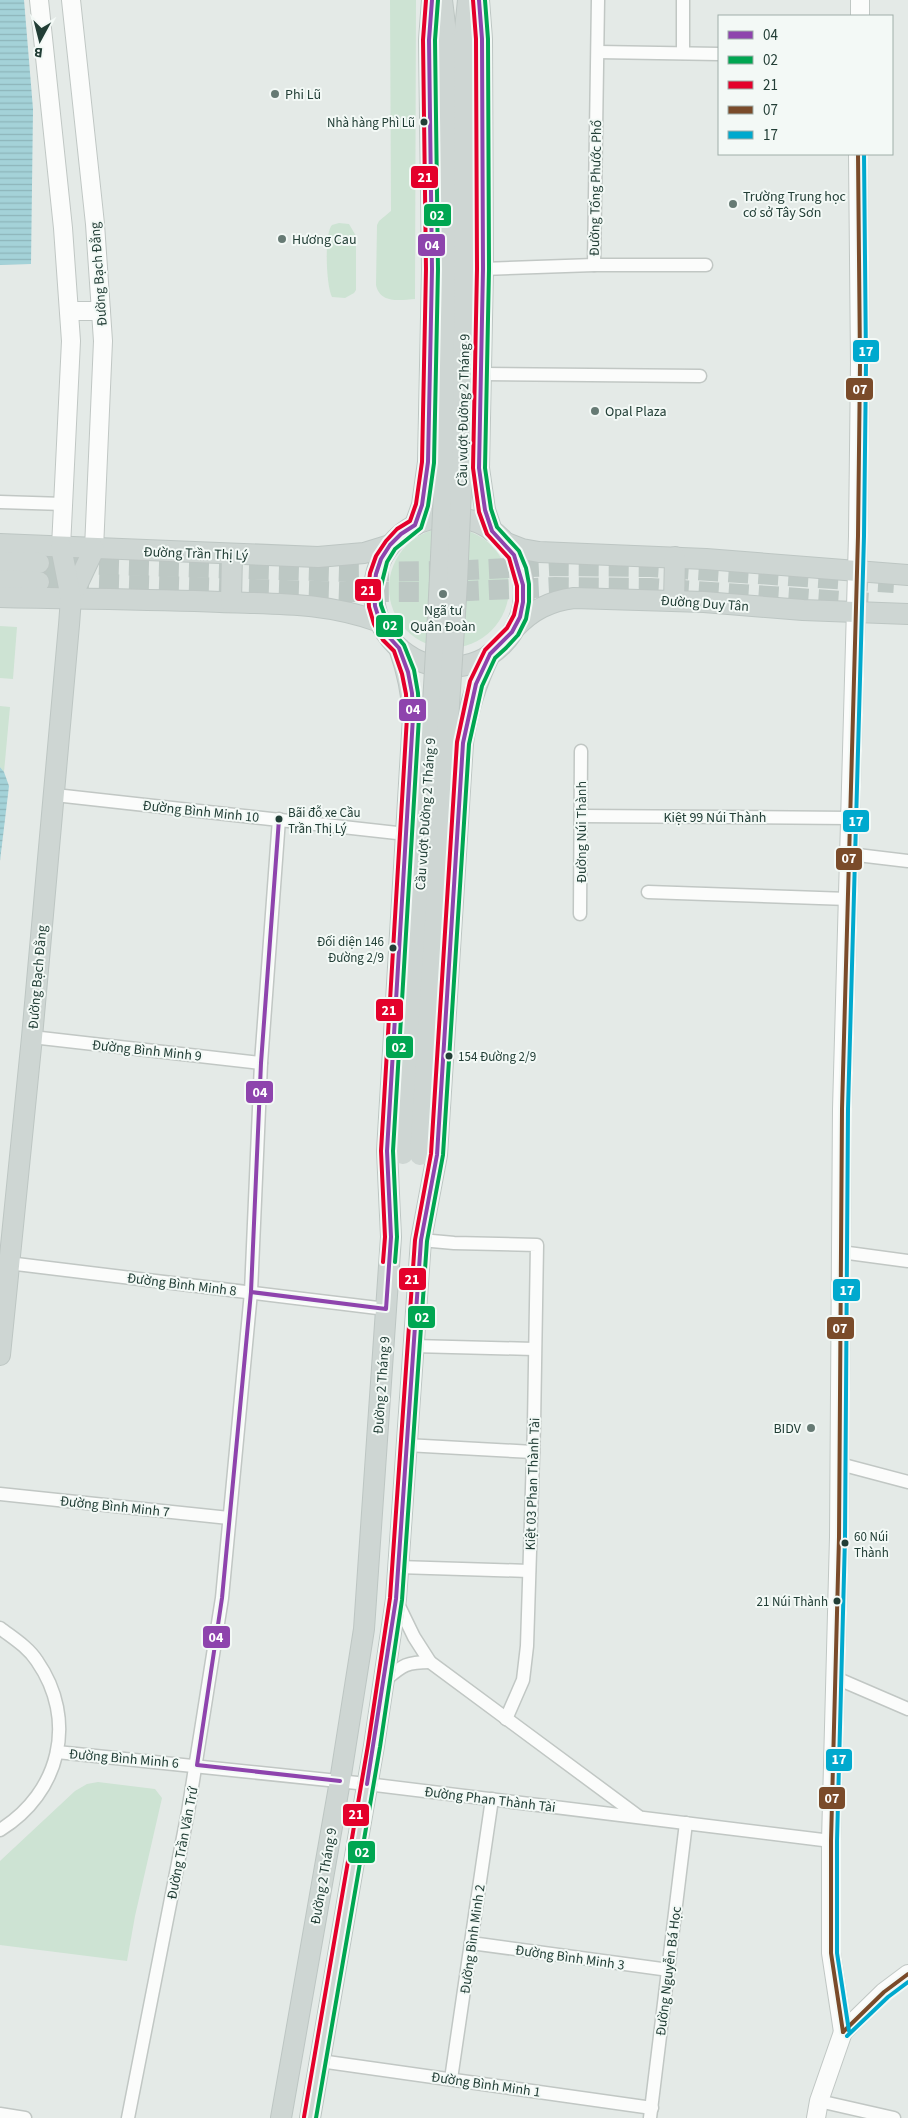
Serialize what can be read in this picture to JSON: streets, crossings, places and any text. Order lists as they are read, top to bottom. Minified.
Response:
{"streets":{"main road":["Đường Bạch Đằng","Cầu vượt Đường 2 Tháng 9","Đường Trần Thị Lý","Đường Duy Tân","Đường 2 Tháng 9"],"street":["Đường Tống Phước Phổ","Đường Bình Minh 10","Kiệt 99 Núi Thành","Đường Núi Thành","Đường Bình Minh 9","Đường Bình Minh 8","Kiệt 03 Phan Thành Tài","Đường Bình Minh 7","Đường Bình Minh 6","Đường Phan Thành Tài","Đường Trần Văn Trứ","Đường Bình Minh 2","Đường Bình Minh 3","Đường Nguyễn Bá Học","Đường Bình Minh 1"]},"crossings":[["Đường Bạch Đằng","Đường Trần Thị Lý"],["Đường Bạch Đằng","Đường Bình Minh 10"],["Đường Bạch Đằng","Đường Bình Minh 9"],["Đường Bạch Đằng","Đường Bình Minh 8"],["Cầu vượt Đường 2 Tháng 9","Đường 2 Tháng 9"],["Cầu vượt Đường 2 Tháng 9","Kiệt 03 Phan Thành Tài"],["Đường Trần Thị Lý","Đường Duy Tân"],["Đường Trần Thị Lý","Đường 2 Tháng 9"],["Đường Duy Tân","Đường 2 Tháng 9"],["Đường Bình Minh 10","Đường 2 Tháng 9"],["Đường Bình Minh 10","Đường Trần Văn Trứ"],["Kiệt 99 Núi Thành","Đường Núi Thành"],["Đường Bình Minh 9","Đường Trần Văn Trứ"],["Đường Bình Minh 8","Đường 2 Tháng 9"],["Đường Bình Minh 8","Đường Trần Văn Trứ"],["Đường 2 Tháng 9","Kiệt 03 Phan Thành Tài"],["Đường 2 Tháng 9","Đường Bình Minh 6"],["Đường 2 Tháng 9","Đường Phan Thành Tài"],["Đường 2 Tháng 9","Đường Bình Minh 1"],["Kiệt 03 Phan Thành Tài","Đường Phan Thành Tài"],["Đường Bình Minh 7","Đường Trần Văn Trứ"],["Đường Bình Minh 6","Đường Phan Thành Tài"],["Đường Bình Minh 6","Đường Trần Văn Trứ"],["Đường Phan Thành Tài","Đường Bình Minh 2"],["Đường Phan Thành Tài","Đường Nguyễn Bá Học"],["Đường Bình Minh 2","Đường Bình Minh 3"],["Đường Bình Minh 2","Đường Bình Minh 1"],["Đường Bình Minh 3","Đường Nguyễn Bá Học"],["Đường Nguyễn Bá Học","Đường Bình Minh 1"]],"places":["Phi Lũ","Nhà hàng Phì Lũ","Trường Trung học cơ sở Tây Sơn","Hương Cau","Opal Plaza","Ngã tư Quân Đoàn","Bãi đỗ xe Cầu Trần Thị Lý","Đối diện 146 Đường 2/9","154 Đường 2/9","BIDV","60 Núi Thành","21 Núi Thành"],"lines":["transit line 04","transit line 02","transit line 21","transit line 07","transit line 17"],"legend":["04","02","21","07","17"],"north":"bottom"}
